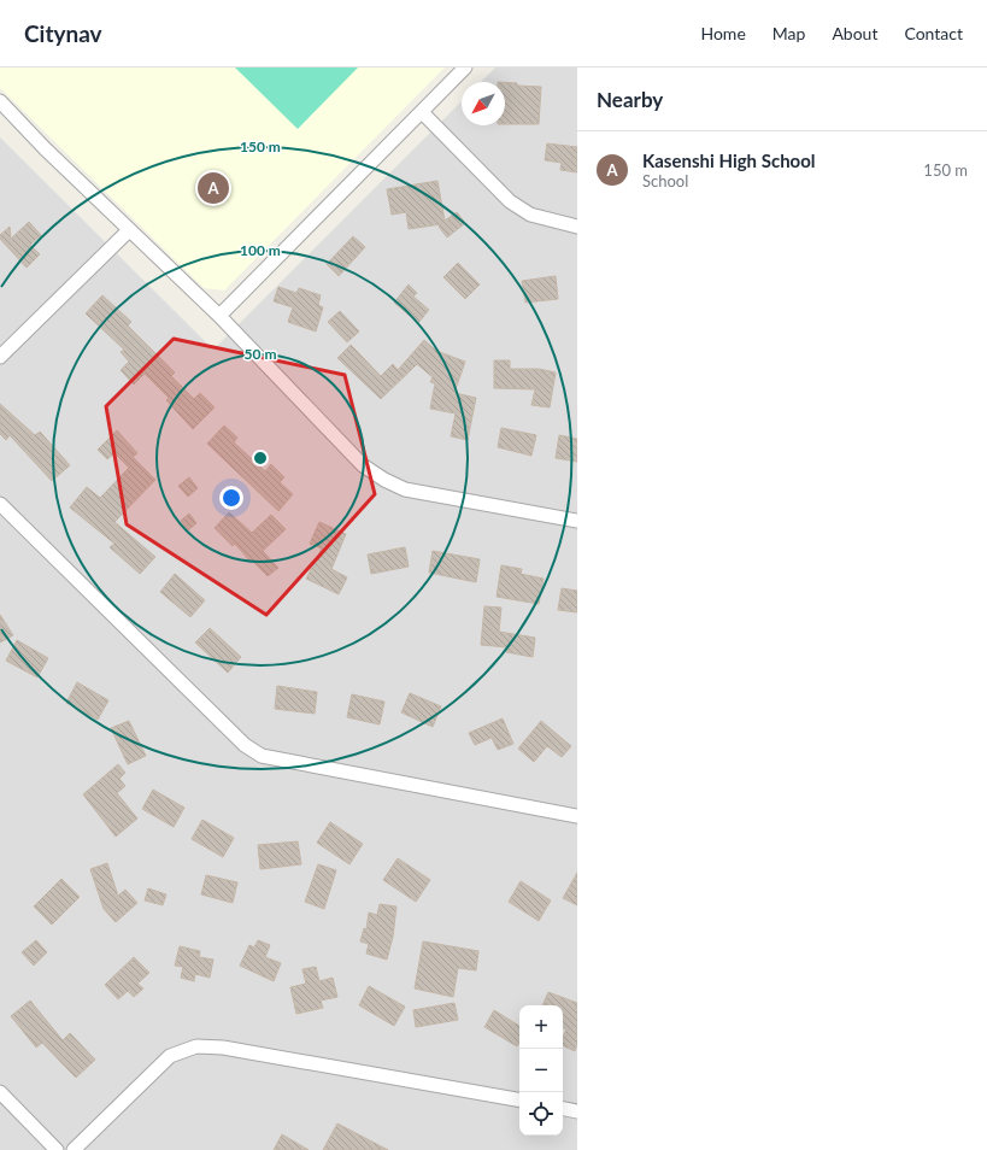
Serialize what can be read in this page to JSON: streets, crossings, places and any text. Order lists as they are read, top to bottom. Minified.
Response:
{"north":"bottom left","page":{"header":"Citynav","nav":["Home","Map","About","Contact"],"heading":"Nearby","list":[{"mark":"A","name":"Kasenshi High School","note":"School","value":"150 m"}],"pins":"A","map_buttons":["+","−"]},"rings":["150 m","100 m","50 m"]}
